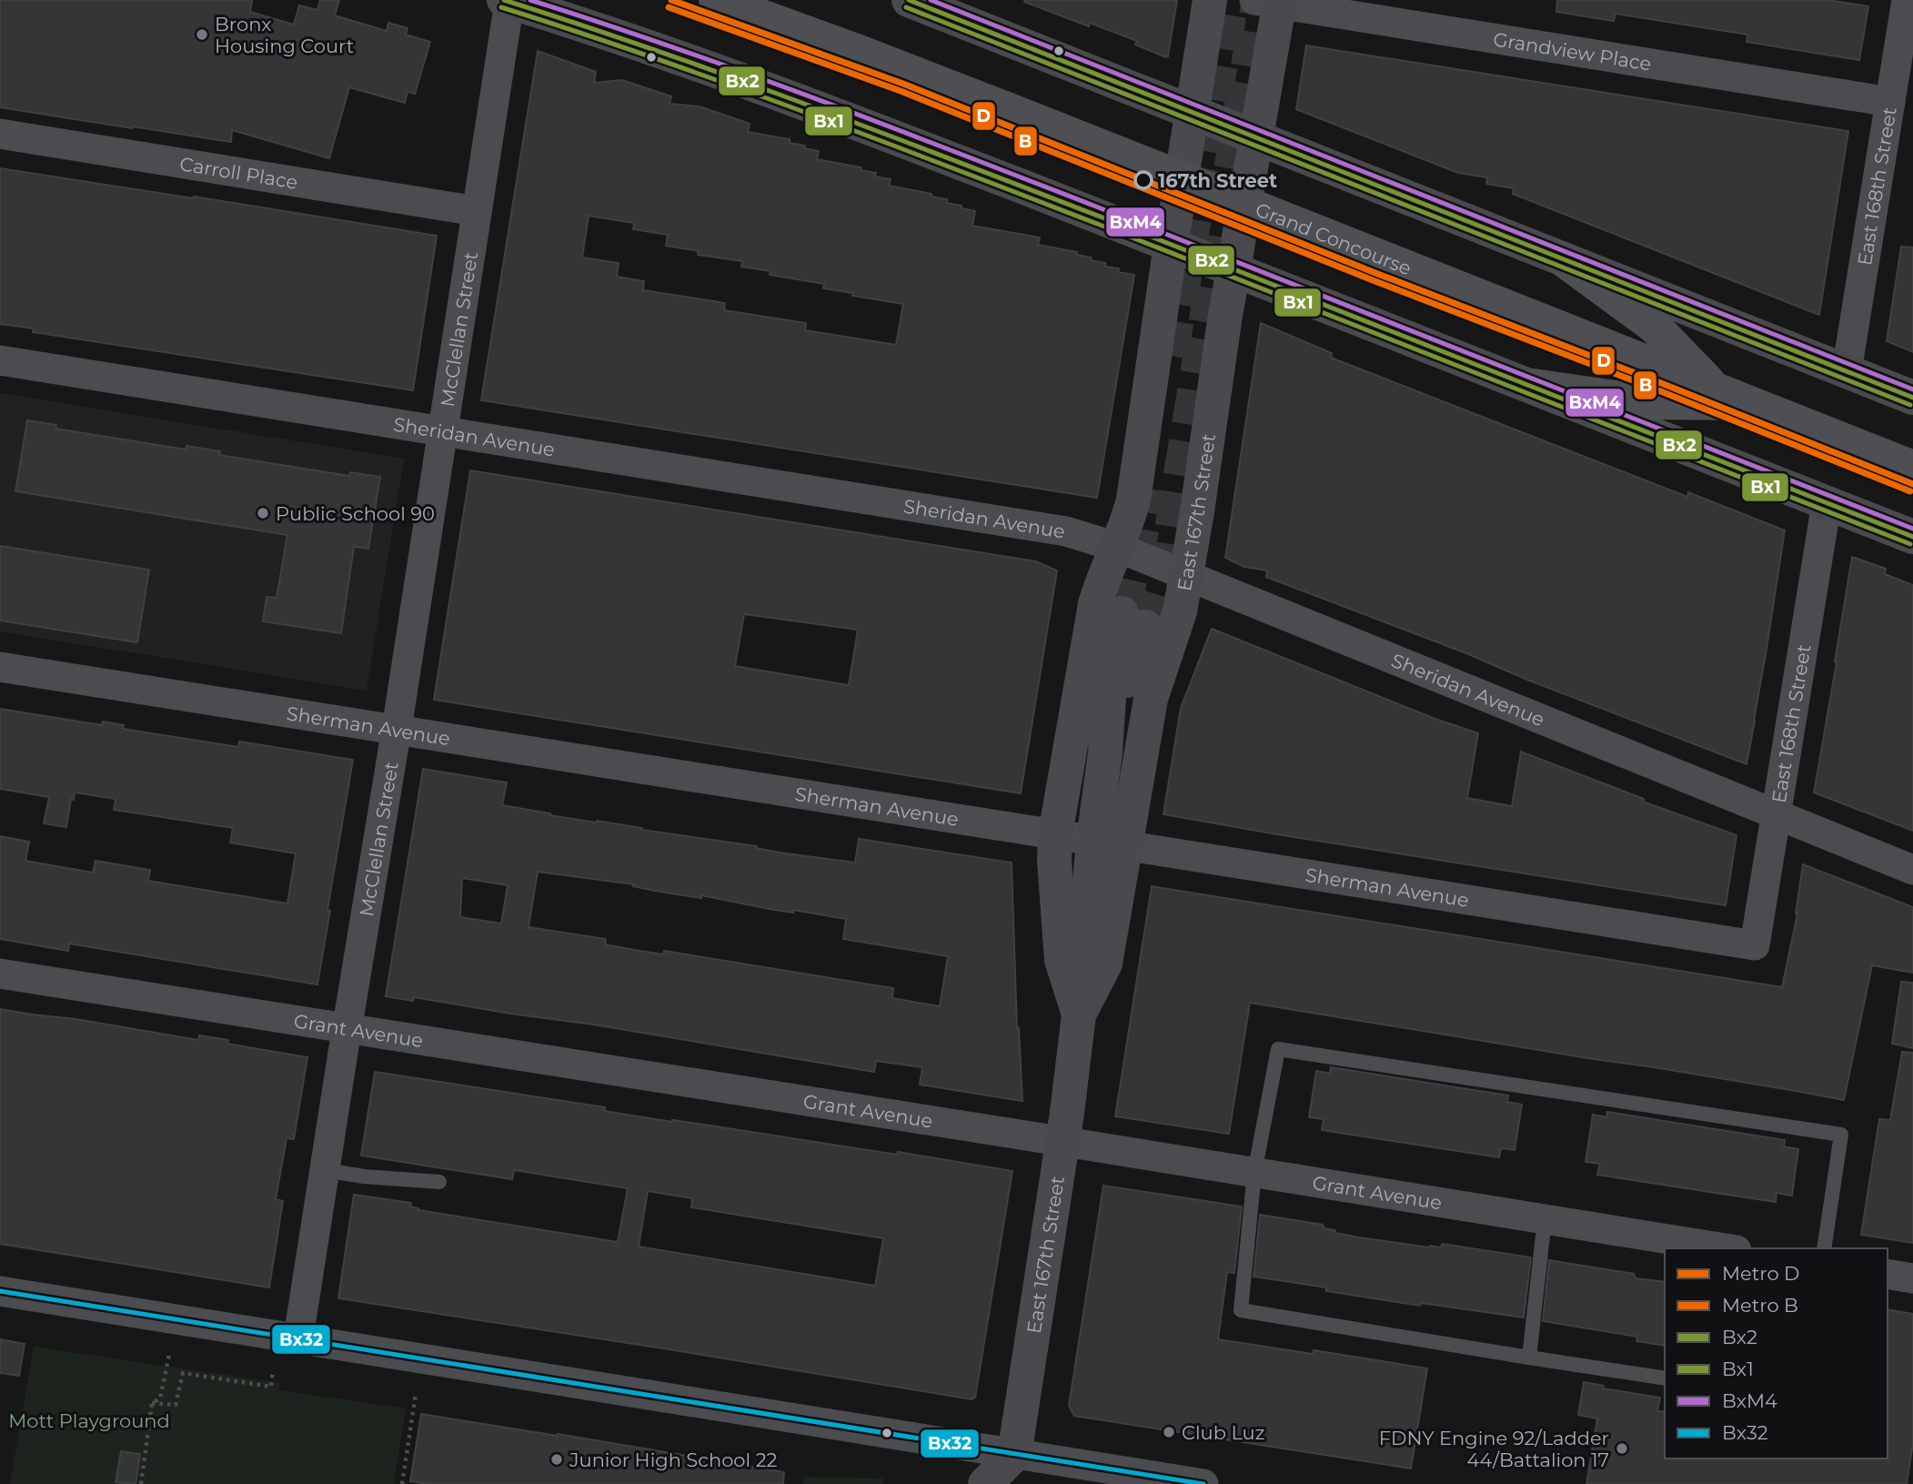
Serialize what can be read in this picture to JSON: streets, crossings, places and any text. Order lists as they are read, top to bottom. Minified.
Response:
{"streets":{"main road":["Grand Concourse"],"street":["Grandview Place","Carroll Place","East 168th Street","McClellan Street","Sheridan Avenue","East 167th Street","Sherman Avenue","Grant Avenue"]},"crossings":[["Grandview Place","East 168th Street"],["Grandview Place","East 167th Street"],["Carroll Place","McClellan Street"],["East 168th Street","Sheridan Avenue"],["East 168th Street","Sherman Avenue"],["Grand Concourse","East 167th Street"],["McClellan Street","Sheridan Avenue"],["McClellan Street","Sherman Avenue"],["McClellan Street","Grant Avenue"],["Sheridan Avenue","East 167th Street"],["East 167th Street","Sherman Avenue"],["East 167th Street","Grant Avenue"]],"parks":["Mott Playground"],"places":["Bronx Housing Court","167th Street","Public School 90","Club Luz","FDNY Engine 92/Ladder 44/Battalion 17","Junior High School 22"],"lines":["metro line D","transit line Bx2","transit line BxM4","metro line B","transit line Bx1","transit line Bx32"],"legend":["Metro D","Metro B","Bx2","Bx1","BxM4","Bx32"]}
